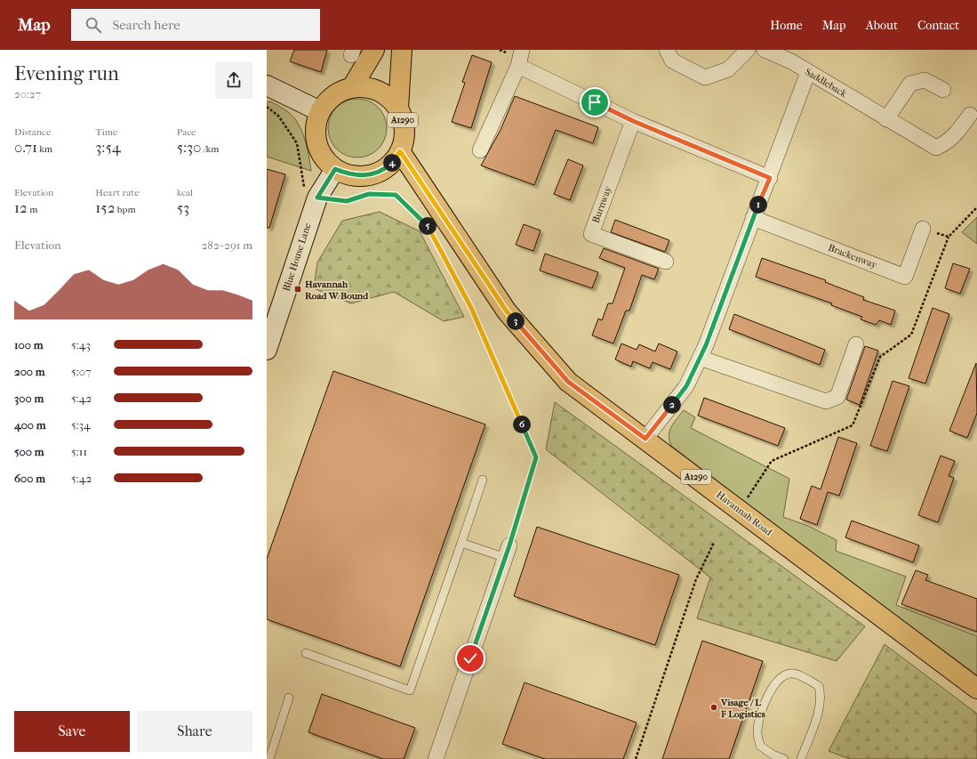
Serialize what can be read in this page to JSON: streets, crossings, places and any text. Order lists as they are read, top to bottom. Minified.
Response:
{"streets":{"main road":["A1290","Havannah Road"],"street":["Saddleback","Burnway","Brackenway","Blue House Lane"]},"crossings":[["A1290","Blue House Lane"],["A1290","Havannah Road"],["Blue House Lane","Havannah Road"]],"places":{"transit":["Havannah Road W Bound"],"other":["Visage / L F Logistics"]},"page":{"header":"Map","search":"Search here","nav":["Home","Map","About","Contact"],"heading":["Evening run","20:27"],"stats":[["Distance","0.71 km"],["Time","3:54"],["Pace","5:30 /km"],["Elevation","12 m"],["Heart rate","152 bpm"],["kcal","53"]],"pins":["4","1","5","3","2","6"],"chart":["Elevation","282–291 m"],"list":[{"name":"100 m","note":"5:43"},{"name":"200 m","note":"5:07"},{"name":"300 m","note":"5:42"},{"name":"400 m","note":"5:34"},{"name":"500 m","note":"5:11"},{"name":"600 m","note":"5:42"}],"buttons":["Save","Share"]}}
